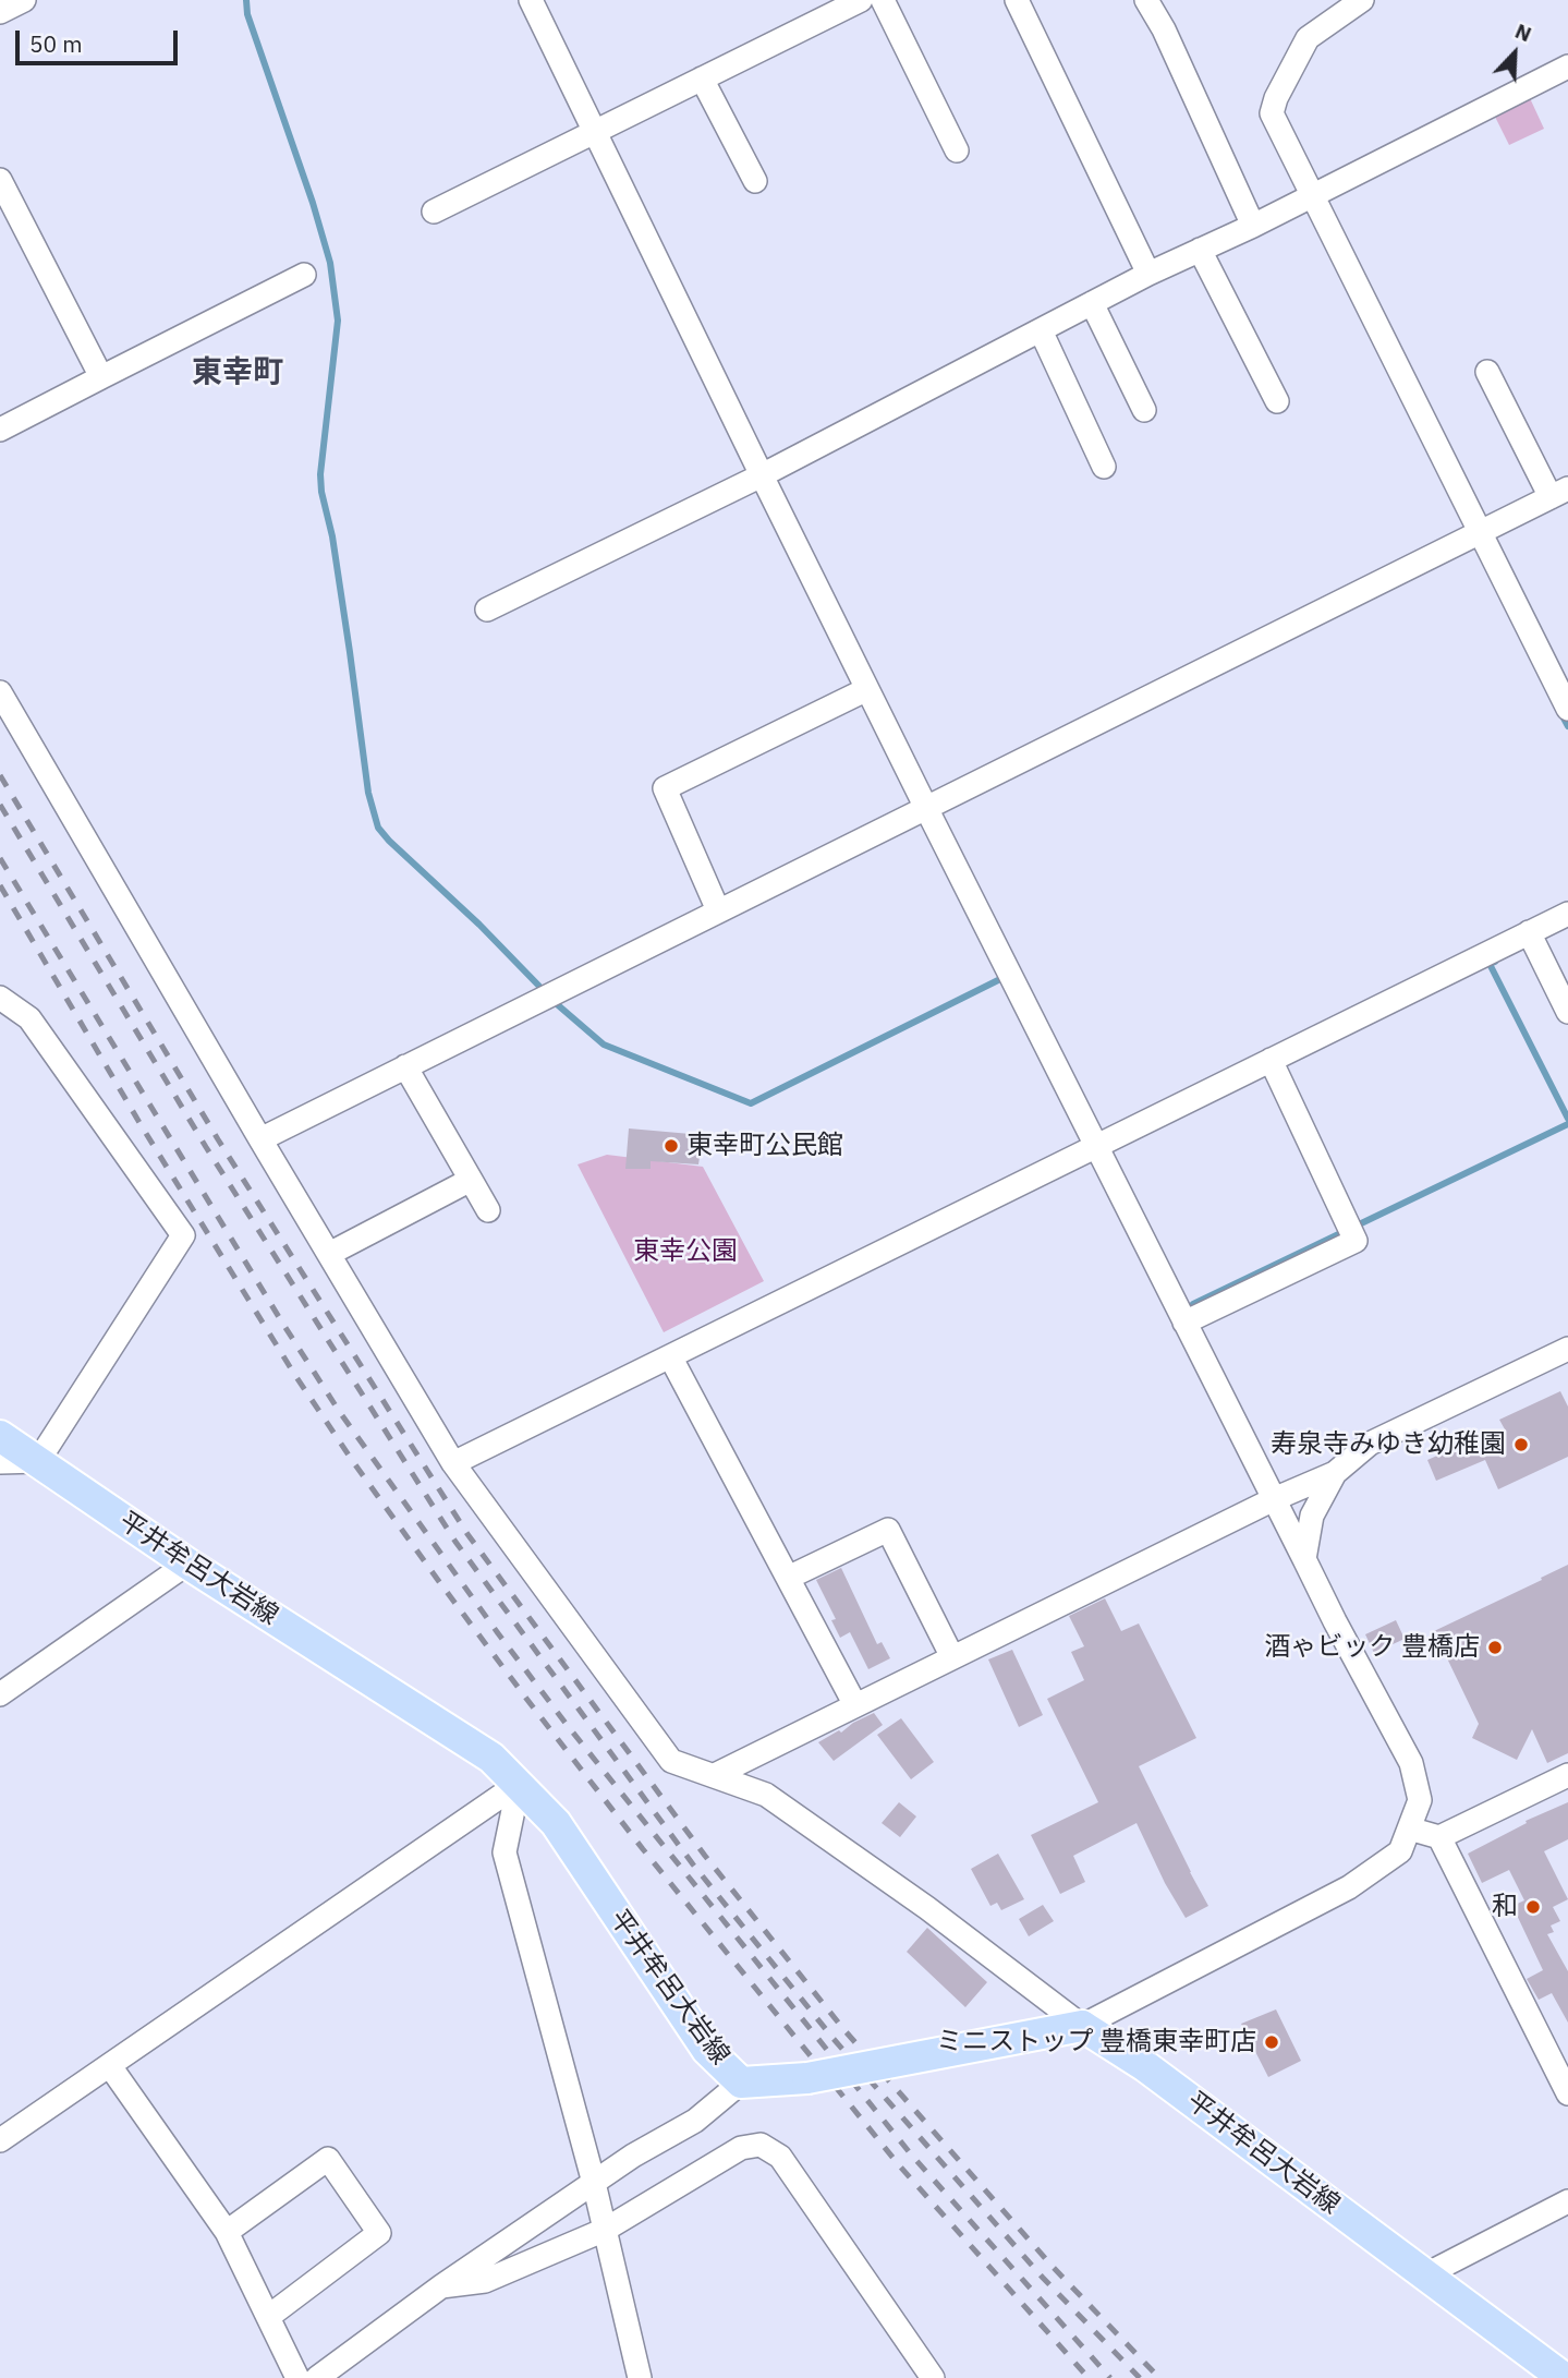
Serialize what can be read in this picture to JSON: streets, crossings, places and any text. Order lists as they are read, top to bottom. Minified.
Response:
{"streets":{"main road":["平井牟呂大岩線"]},"districts":["東幸町"],"parks":["東幸公園"],"places":["東幸町公民館","寿泉寺みゆき幼稚園","酒ゃビック 豊橋店","和","ミニストップ 豊橋東幸町店"],"scale_bar":"50 m","north":"top right"}
